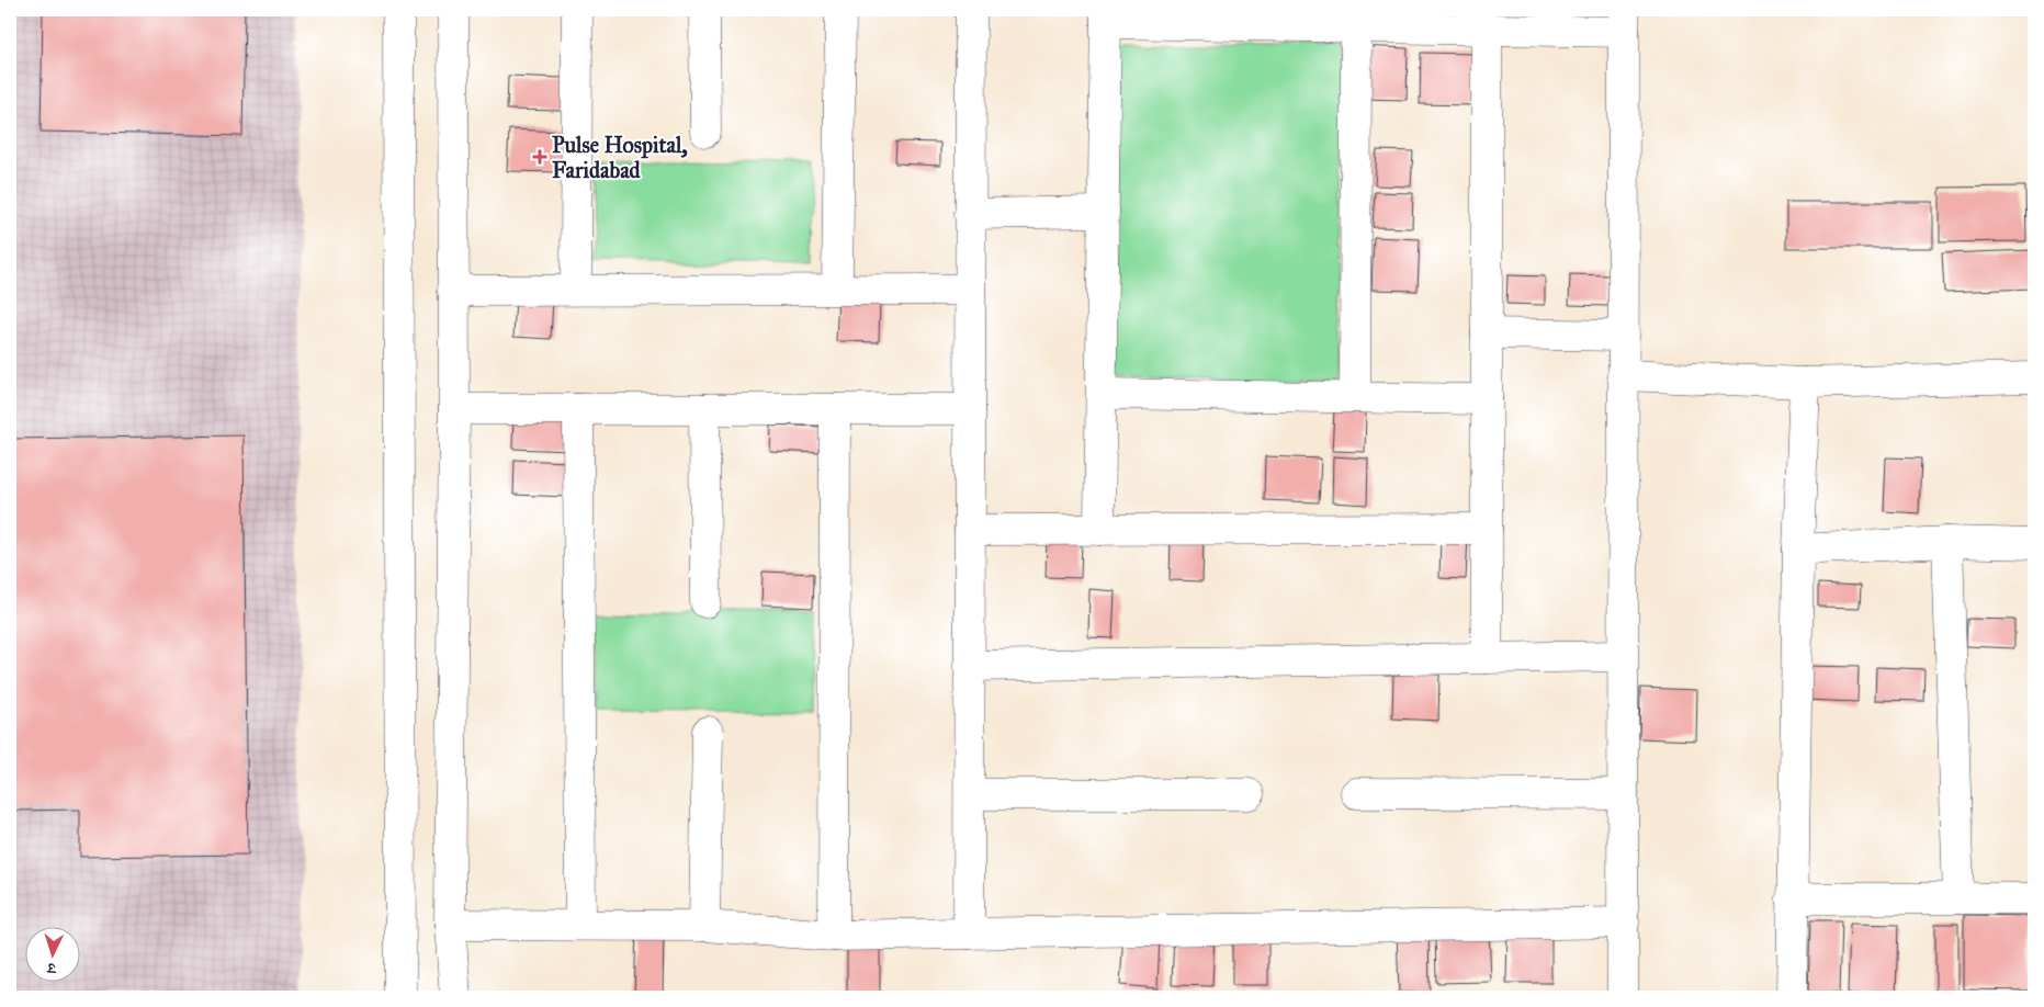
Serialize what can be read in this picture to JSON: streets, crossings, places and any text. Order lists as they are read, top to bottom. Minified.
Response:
{"places":{"health":["Pulse Hospital, Faridabad"]},"north":"bottom"}
